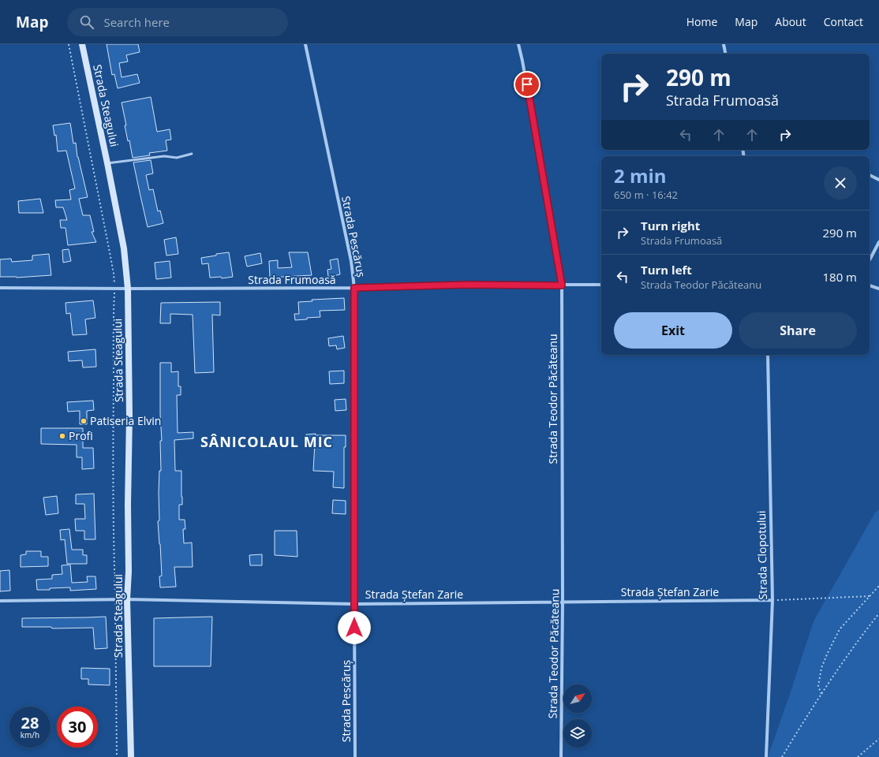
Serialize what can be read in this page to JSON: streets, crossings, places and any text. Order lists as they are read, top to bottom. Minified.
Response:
{"streets":{"main road":["Strada Steagului"],"street":["Strada Pescăruș","Strada Frumoasă","Strada Teodor Păcăteanu","Strada Clopotului","Strada Ștefan Zarie"]},"crossings":[["Strada Steagului","Strada Frumoasă"],["Strada Steagului","Strada Ștefan Zarie"],["Strada Pescăruș","Strada Frumoasă"],["Strada Pescăruș","Strada Ștefan Zarie"],["Strada Frumoasă","Strada Teodor Păcăteanu"],["Strada Teodor Păcăteanu","Strada Ștefan Zarie"],["Strada Clopotului","Strada Ștefan Zarie"]],"districts":["SÂNICOLAUL MIC"],"places":["Patiseria Elvin","Profi"],"north":"top right","page":{"header":"Map","search":"Search here","nav":["Home","Map","About","Contact"],"turn":["290 m","Strada Frumoasă"],"heading":["2 min","650 m · 16:42"],"list":[{"name":"Turn right","note":"Strada Frumoasă","value":"290 m"},{"name":"Turn left","note":"Strada Teodor Păcăteanu","value":"180 m"}],"buttons":["Exit","Share"],"speed":"28 km/h","limit":"30"}}
